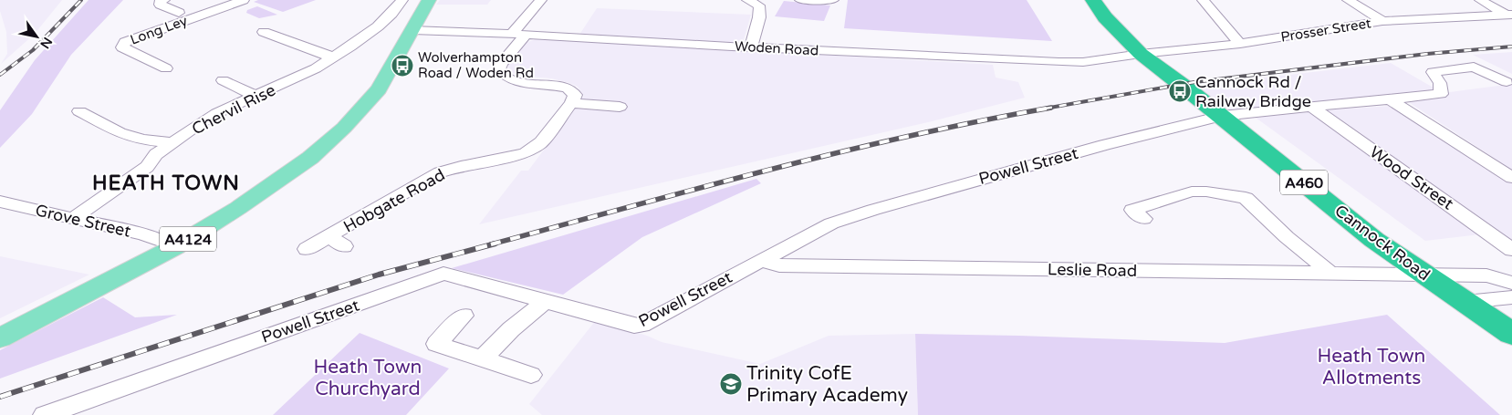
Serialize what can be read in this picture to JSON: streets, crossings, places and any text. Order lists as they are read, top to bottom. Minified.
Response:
{"streets":{"highway":["A460","Cannock Road"],"main road":["A4124"],"street":["Long Ley","Prosser Street","Woden Road","Chervil Rise","Powell Street","Wood Street","Hobgate Road","Grove Street","Leslie Road"]},"crossings":[["Prosser Street","Woden Road"],["Prosser Street","Cannock Road"],["Woden Road","A4124"],["Woden Road","Cannock Road"],["Chervil Rise","Grove Street"],["Powell Street","Cannock Road"],["Powell Street","Leslie Road"],["Grove Street","A4124"],["Cannock Road","Leslie Road"]],"districts":["HEATH TOWN"],"parks":["Heath Town Allotments","Heath Town Churchyard"],"places":{"bus stop":["Wolverhampton Road / Woden Rd","Cannock Rd / Railway Bridge"],"school or university":["Trinity CofE Primary Academy"]},"north":"bottom right"}
